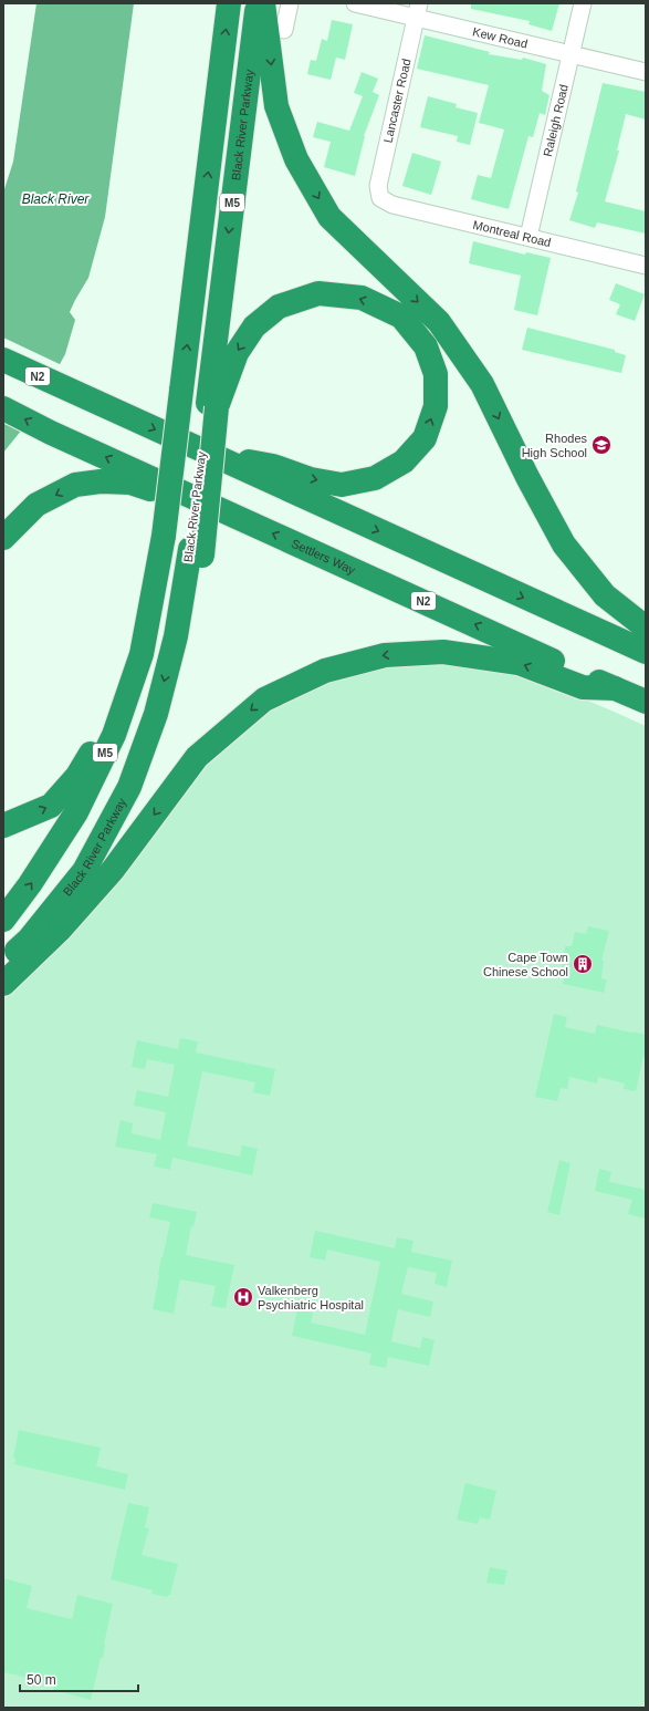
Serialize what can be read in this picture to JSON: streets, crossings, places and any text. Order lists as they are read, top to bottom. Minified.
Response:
{"streets":{"highway":["Black River Parkway","M5","N2","Settlers Way"],"street":["Kew Road","Lancaster Road","Raleigh Road","Montreal Road"]},"crossings":[["Kew Road","Lancaster Road"],["Kew Road","Raleigh Road"],["Lancaster Road","Montreal Road"],["Raleigh Road","Montreal Road"]],"water":["Black River"],"places":{"school or university":["Rhodes High School"],"building":["Cape Town Chinese School"],"hospital":["Valkenberg Psychiatric Hospital"]},"scale_bar":"50 m"}
